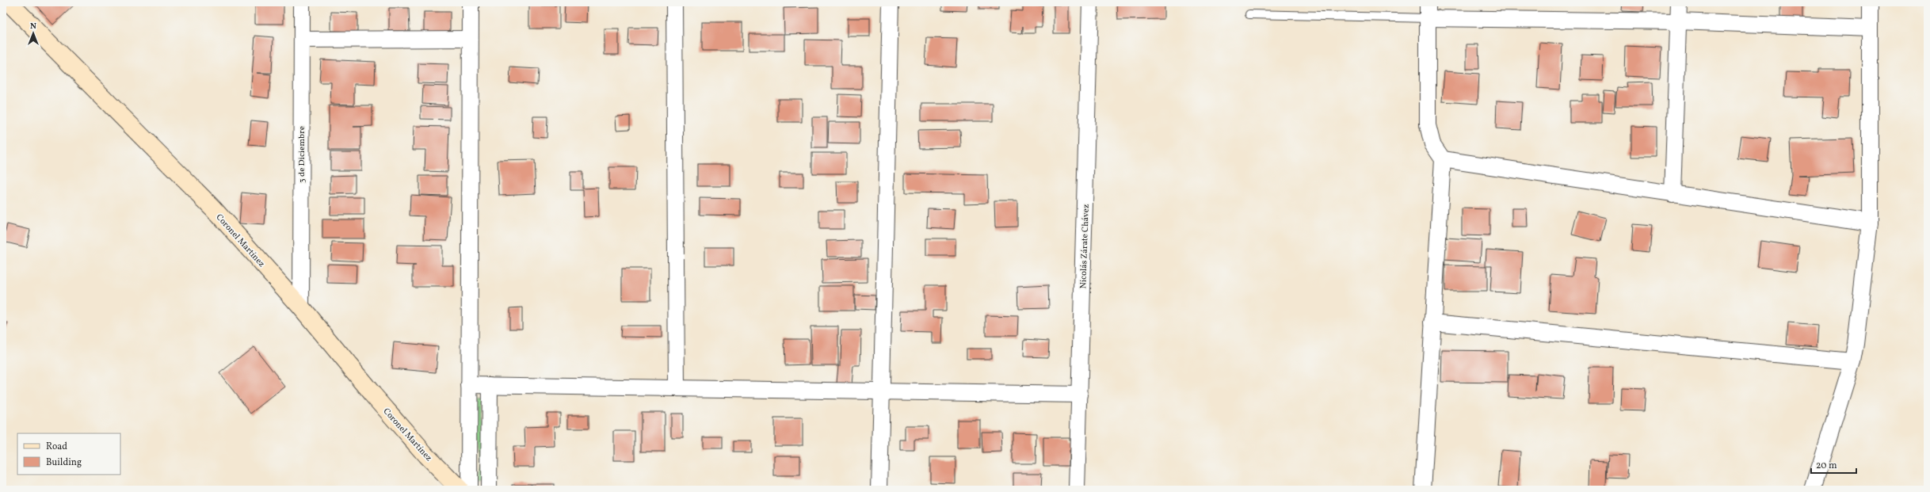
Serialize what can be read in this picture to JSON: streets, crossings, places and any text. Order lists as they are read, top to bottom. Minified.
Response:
{"streets":{"main road":["Coronel Martínez"],"street":["3 de Diciembre","Nicolás Zárate Chávez"]},"crossings":[["3 de Diciembre","Coronel Martínez"]],"legend":["Road","Building"],"scale_bar":"20 m","north":"top"}
